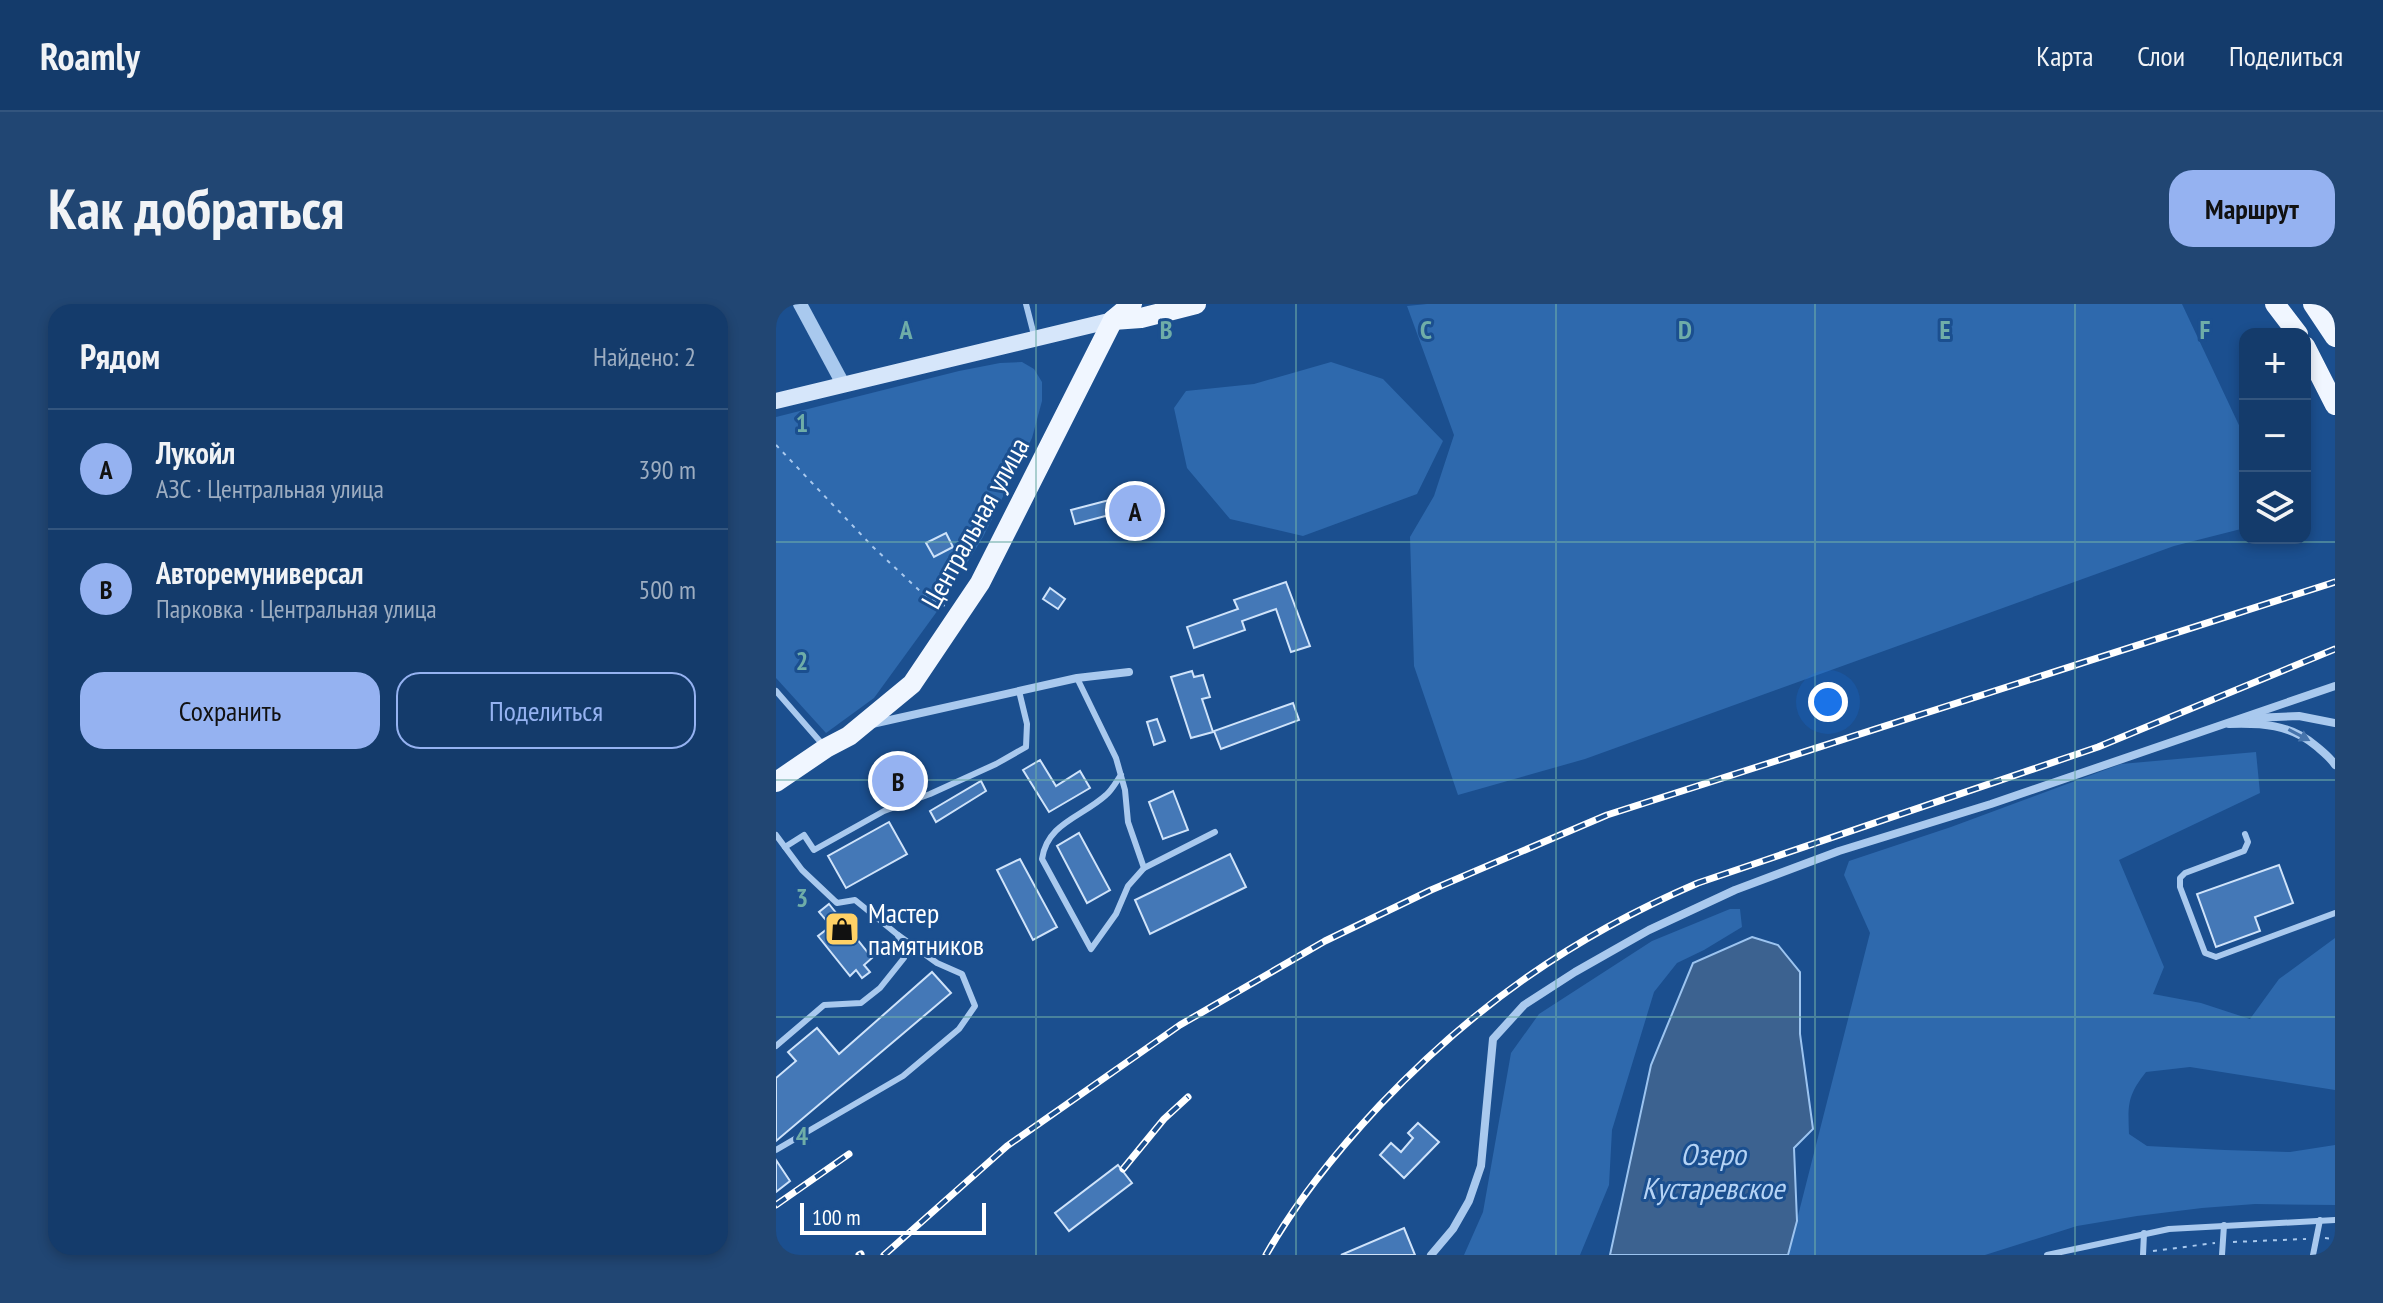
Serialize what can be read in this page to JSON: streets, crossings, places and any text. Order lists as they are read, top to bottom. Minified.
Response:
{"streets":{"main road":["Центральная улица"]},"water":["Озеро Кустаревское"],"places":{"shop":["Мастер памятников"]},"scale_bar":"100 m","page":{"header":"Roamly","nav":["Карта","Слои","Поделиться"],"buttons":["Маршрут",["Сохранить","Поделиться"]],"title":"Как добраться","heading":["Рядом","Найдено: 2"],"map_buttons":["+","−"],"list":[{"mark":"A","name":"Лукойл","note":"АЗС · Центральная улица","value":"390 m"},{"mark":"B","name":"Авторемуниверсал","note":"Парковка · Центральная улица","value":"500 m"}],"pins":["A","B"],"scale":"100 m"},"grid":{"columns":["A","B","C","D","E","F"],"rows":["1","2","3","4"]}}
